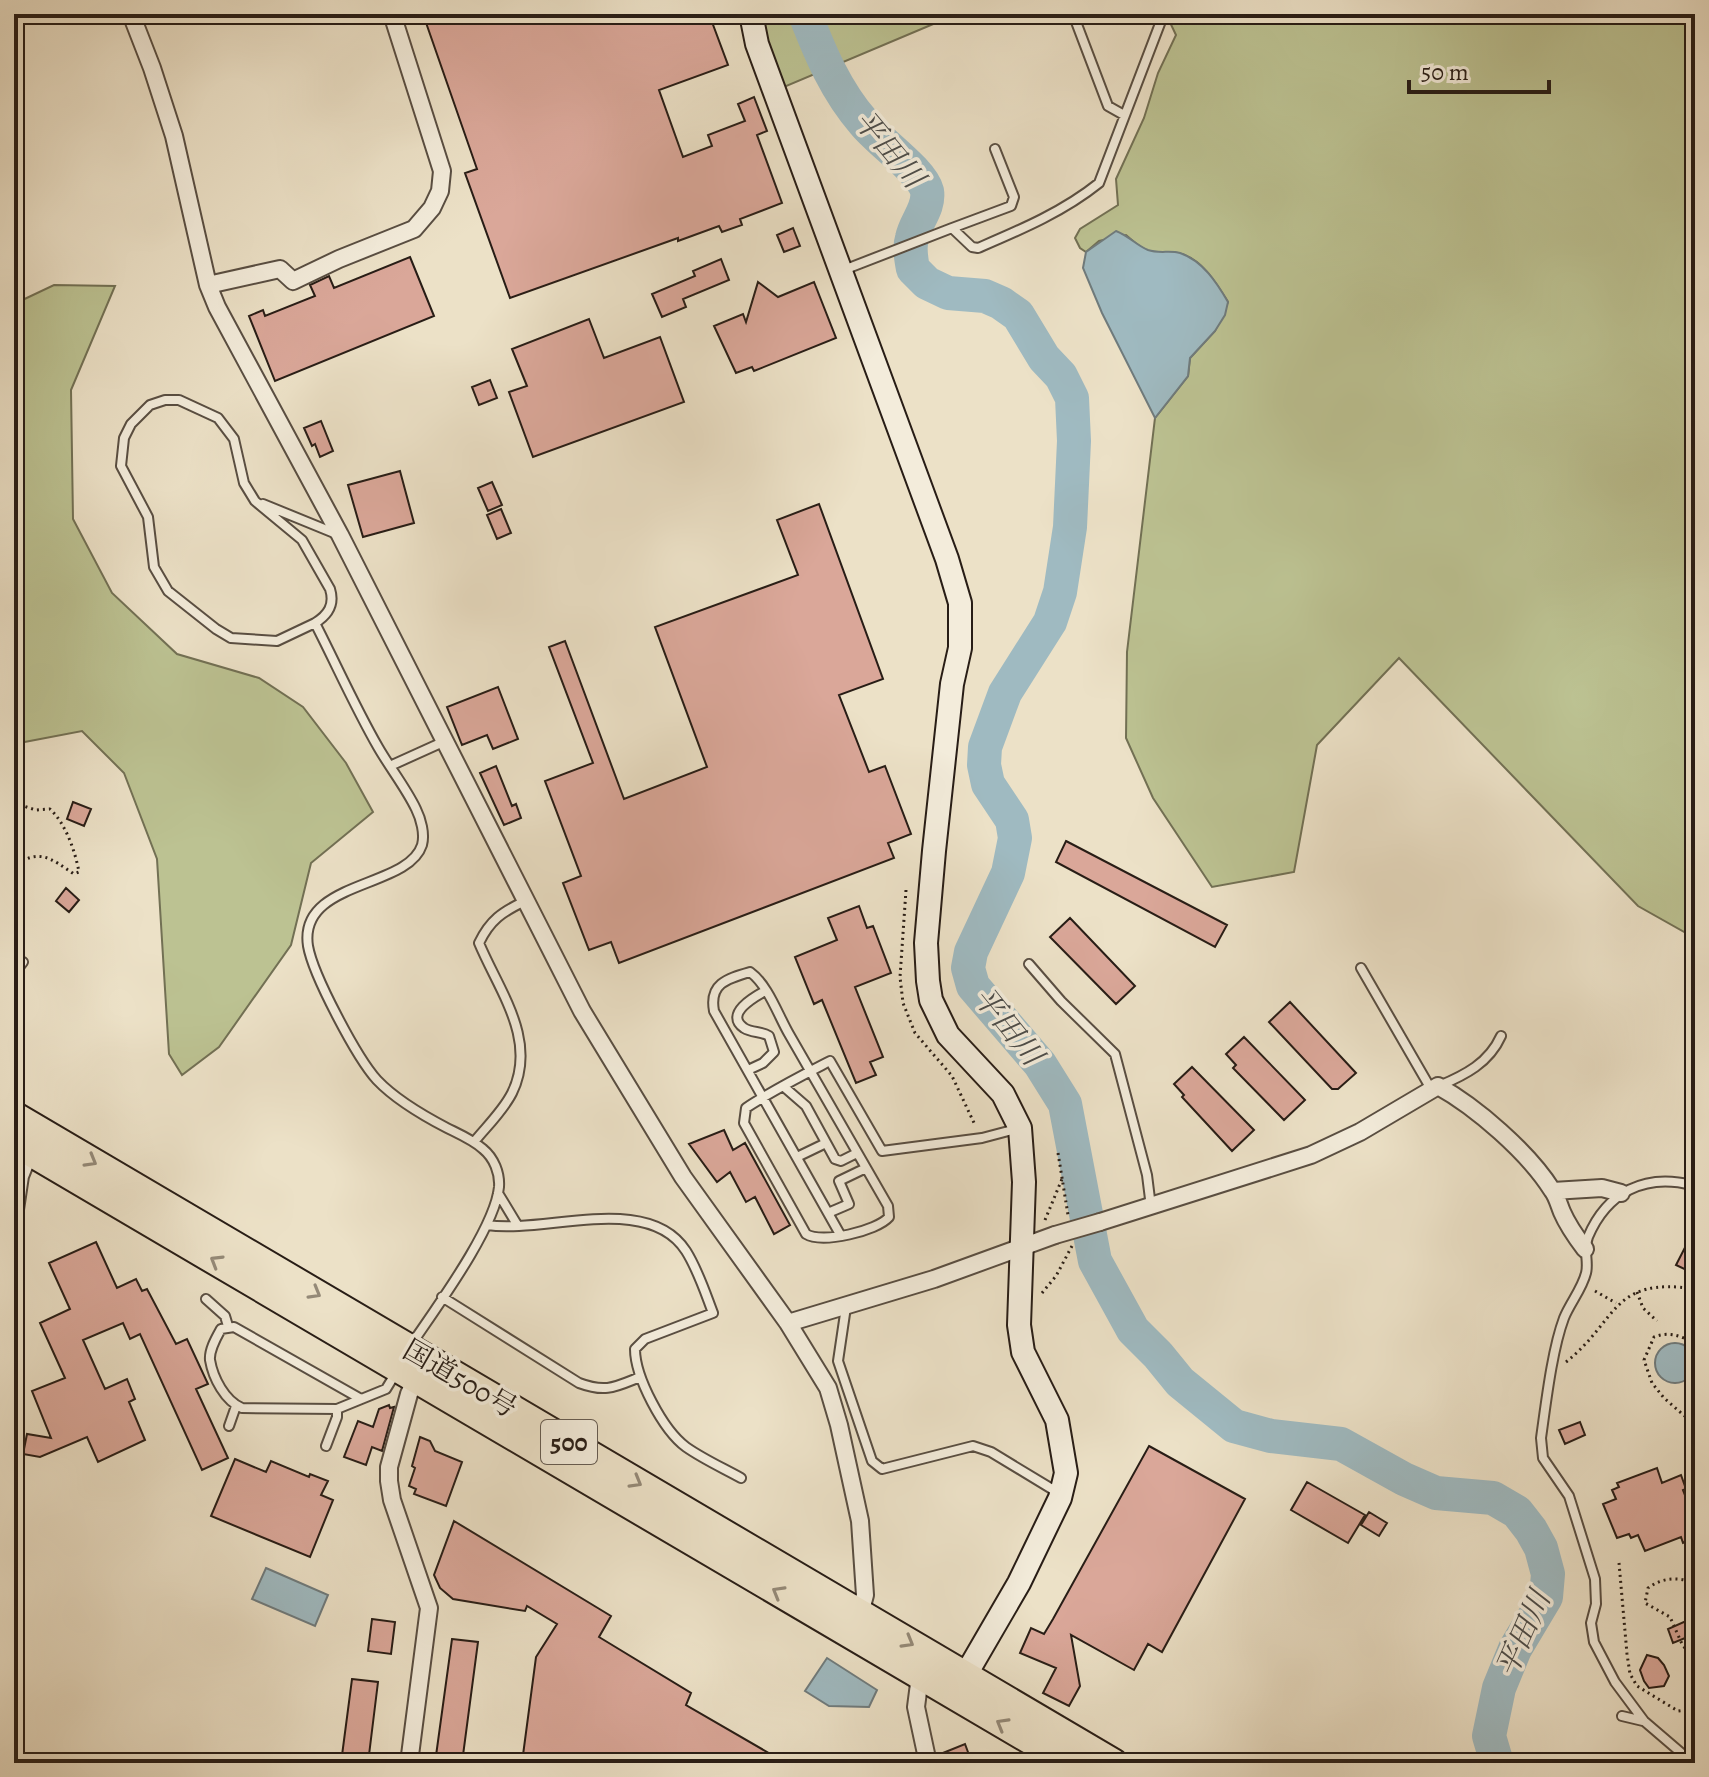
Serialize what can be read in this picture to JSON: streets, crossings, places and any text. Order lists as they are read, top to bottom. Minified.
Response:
{"streets":{"highway":["国道500号","500"]},"water":["平田川"],"scale_bar":"50 m"}
